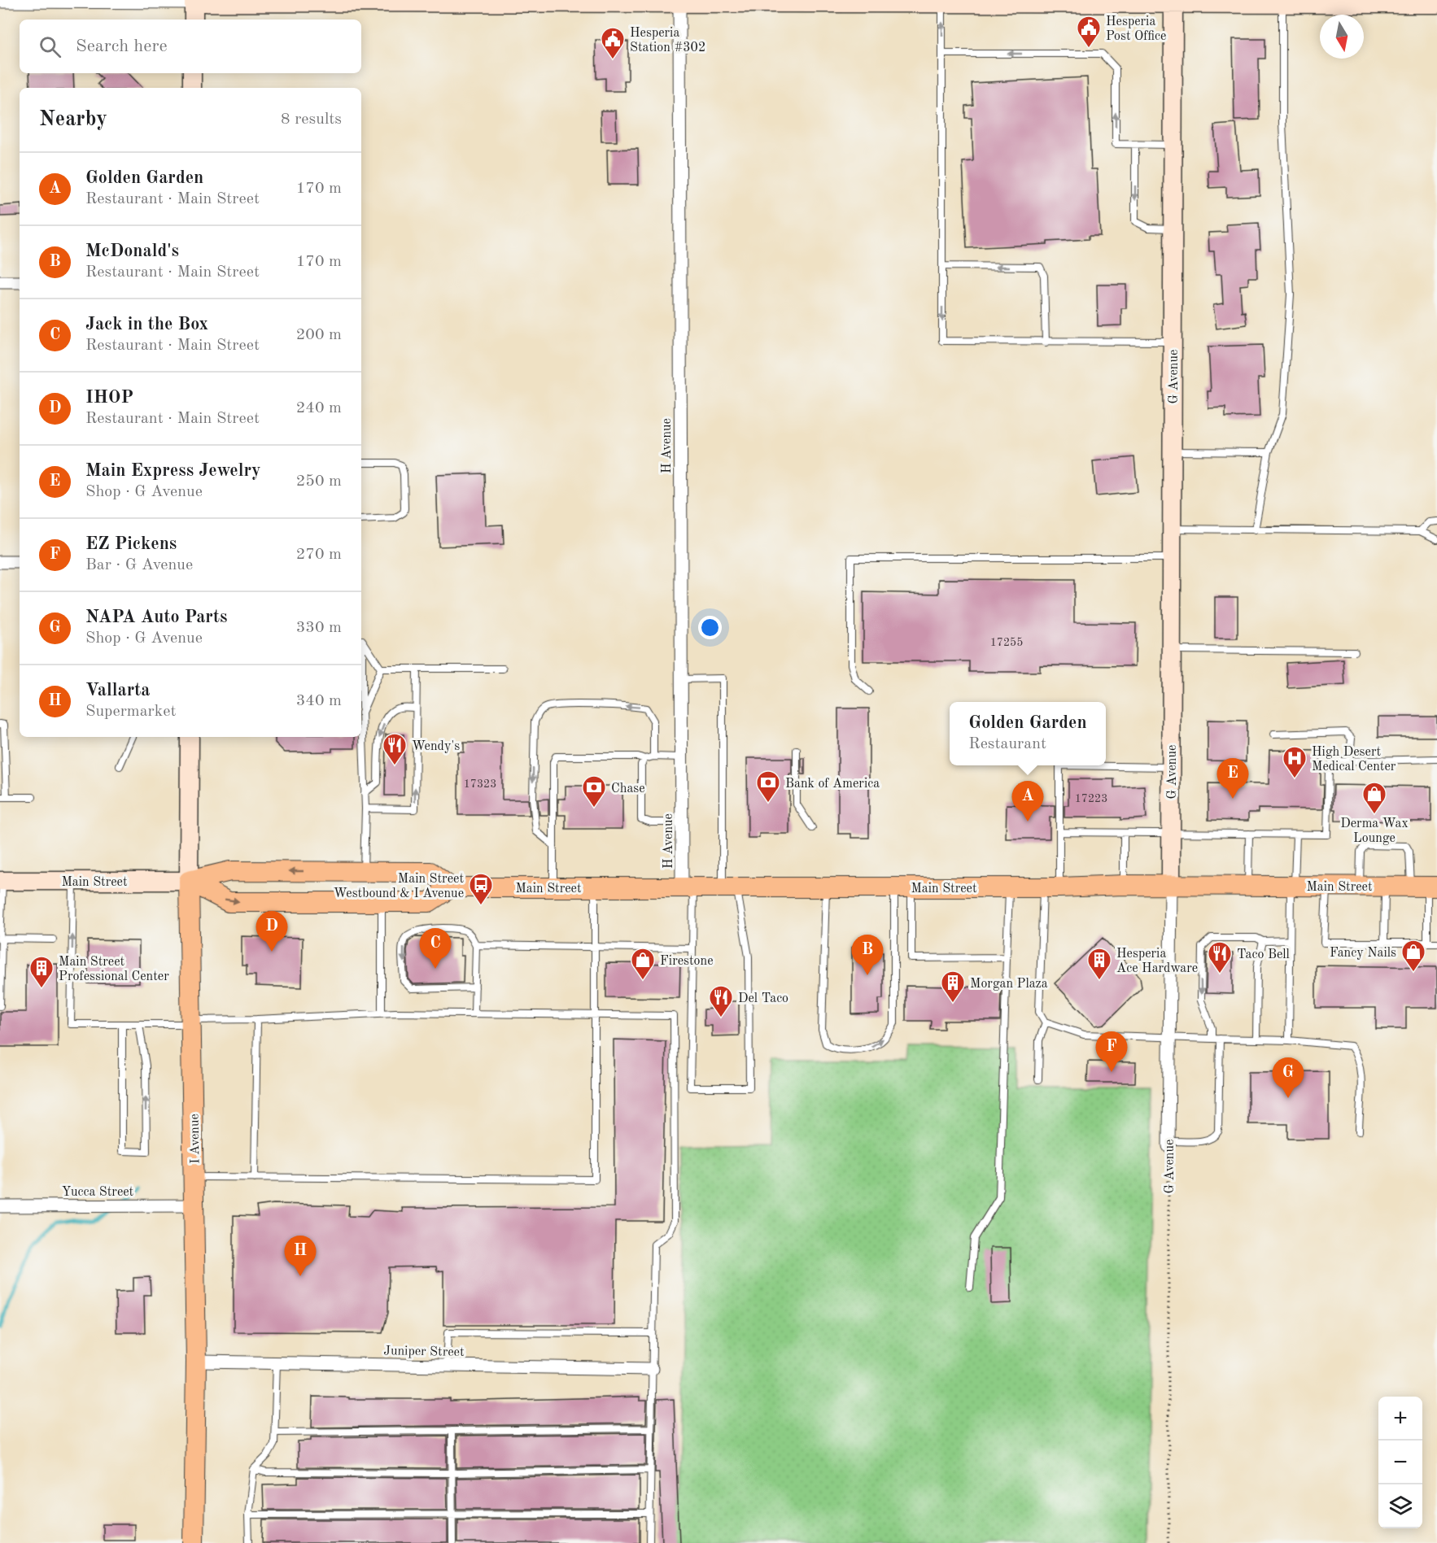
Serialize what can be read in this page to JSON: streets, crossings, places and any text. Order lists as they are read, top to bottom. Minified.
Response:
{"streets":{"main road":["Main Street","I Avenue"],"street":["G Avenue","H Avenue","Yucca Street","Juniper Street"]},"crossings":[["G Avenue","Main Street"],["H Avenue","Main Street"],["Main Street","I Avenue"],["I Avenue","Yucca Street"],["I Avenue","Juniper Street"]],"places":{"public building":["Hesperia Post Office","Hesperia Station #302"],"restaurant":["Wendy's","Taco Bell","Del Taco"],"hospital":["High Desert Medical Center"],"bank":["Bank of America","Chase"],"shop":["Derma Wax Lounge","Fancy Nails","Firestone"],"bus stop":["Main Street Westbound & I Avenue"],"building":["Hesperia Ace Hardware","Main Street Professional Center","Morgan Plaza"]},"house_numbers":["17255","17323","17223"],"north":"bottom","page":{"search":"Search here","heading":["Nearby","8 results"],"list":[{"mark":"A","name":"Golden Garden","note":"Restaurant · Main Street","value":"170 m"},{"mark":"B","name":"McDonald's","note":"Restaurant · Main Street","value":"170 m"},{"mark":"C","name":"Jack in the Box","note":"Restaurant · Main Street","value":"200 m"},{"mark":"D","name":"IHOP","note":"Restaurant · Main Street","value":"240 m"},{"mark":"E","name":"Main Express Jewelry","note":"Shop · G Avenue","value":"250 m"},{"mark":"F","name":"EZ Pickens","note":"Bar · G Avenue","value":"270 m"},{"mark":"G","name":"NAPA Auto Parts","note":"Shop · G Avenue","value":"330 m"},{"mark":"H","name":"Vallarta","note":"Supermarket","value":"340 m"}],"popup":["Golden Garden","Restaurant"],"pins":["E","A","D","C","B","F","G","H"],"map_buttons":["+","−"]}}
